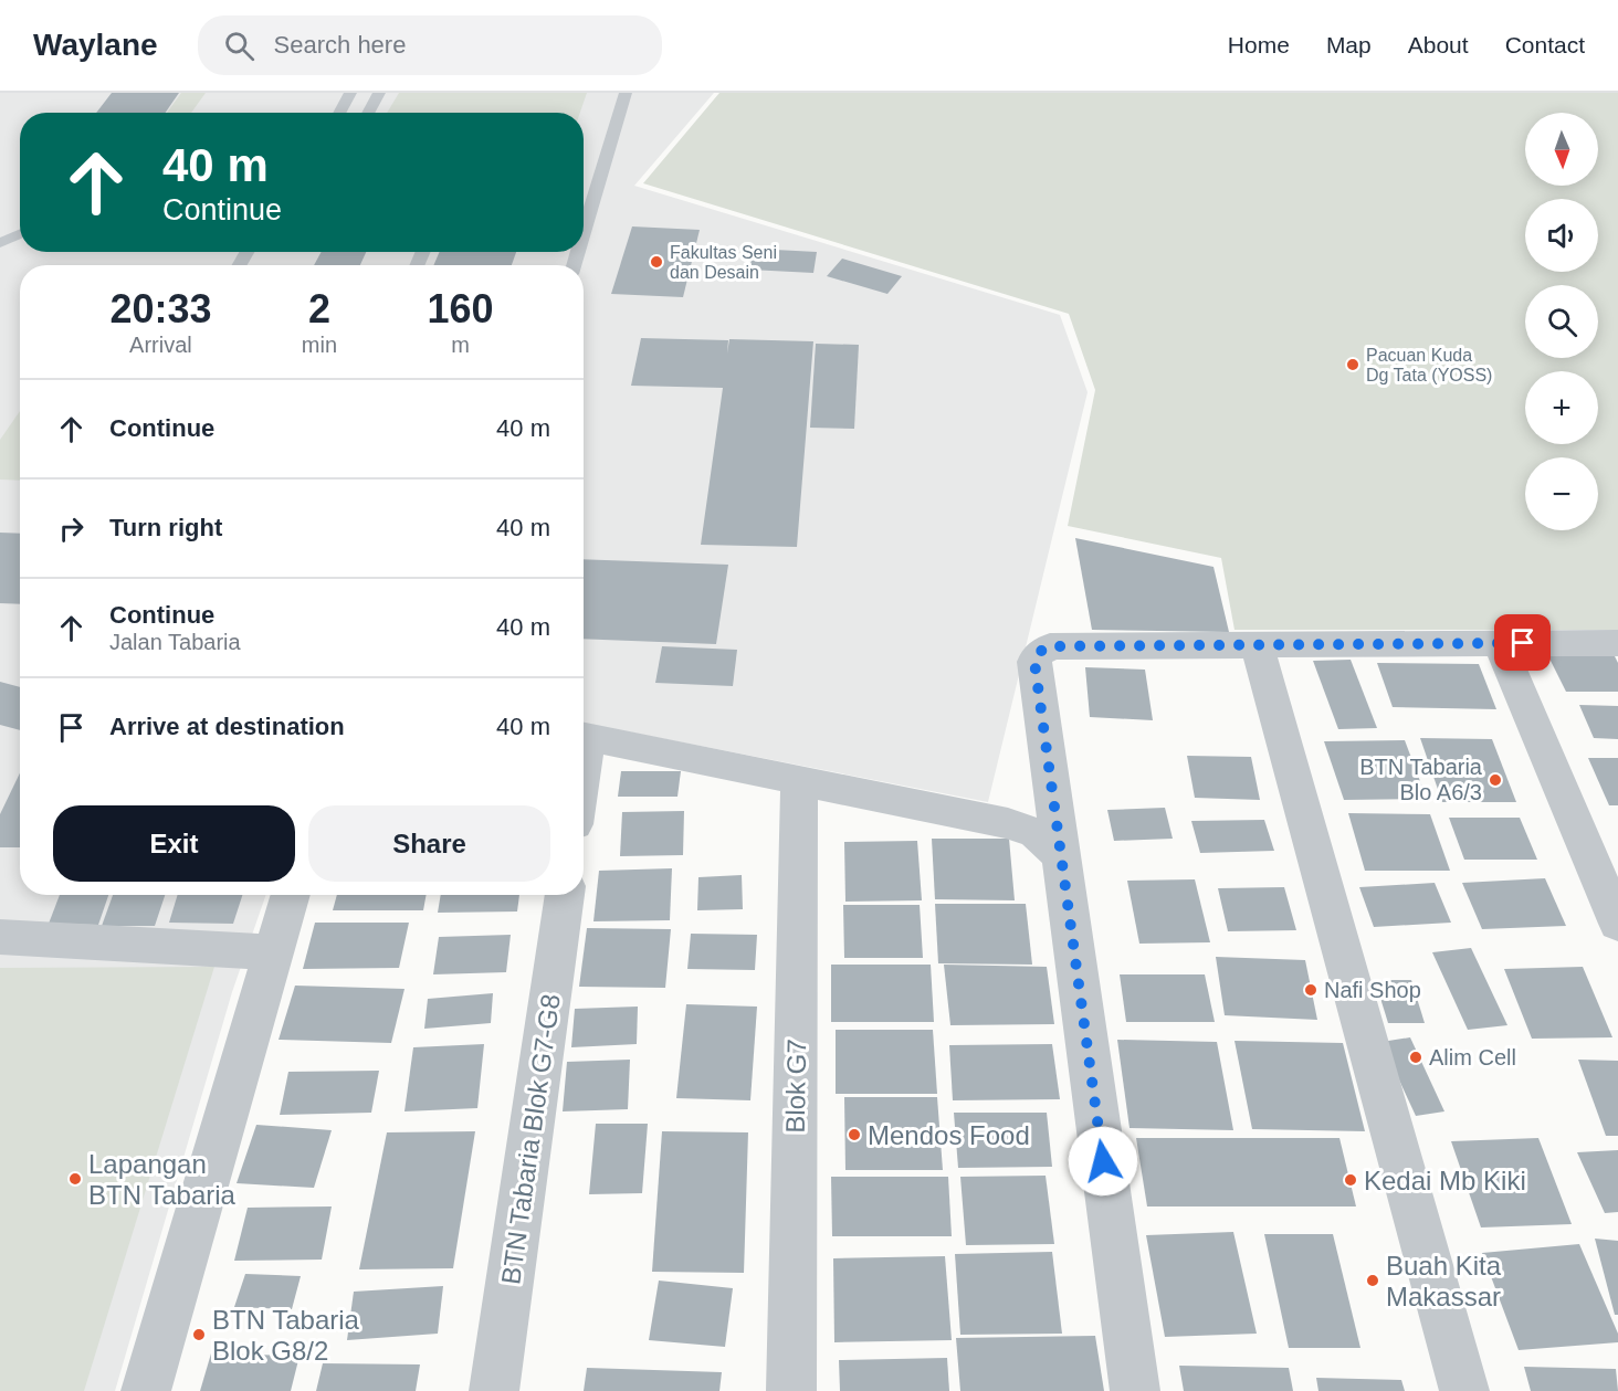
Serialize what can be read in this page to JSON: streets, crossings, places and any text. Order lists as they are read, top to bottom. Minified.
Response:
{"streets":{"street":["Blok G7","BTN Tabaria Blok G7-G8"]},"places":["Fakultas Seni dan Desain","Pacuan Kuda Dg Tata (YOSS)","BTN Tabaria Blo A6/3","Nafi Shop","Alim Cell","Mendos Food","Lapangan BTN Tabaria","Kedai Mb Kiki","Buah Kita Makassar","BTN Tabaria Blok G8/2"],"north":"bottom","page":{"header":"Waylane","search":"Search here","nav":["Home","Map","About","Contact"],"map_buttons":["+","−"],"turn":["40 m","Continue"],"eta":["20:33","Arrival","2","min","160","m"],"list":[{"name":"Continue","value":"40 m"},{"name":"Turn right","value":"40 m"},{"name":"Continue","note":"Jalan Tabaria","value":"40 m"},{"name":"Arrive at destination","value":"40 m"}],"buttons":["Exit","Share"]}}
